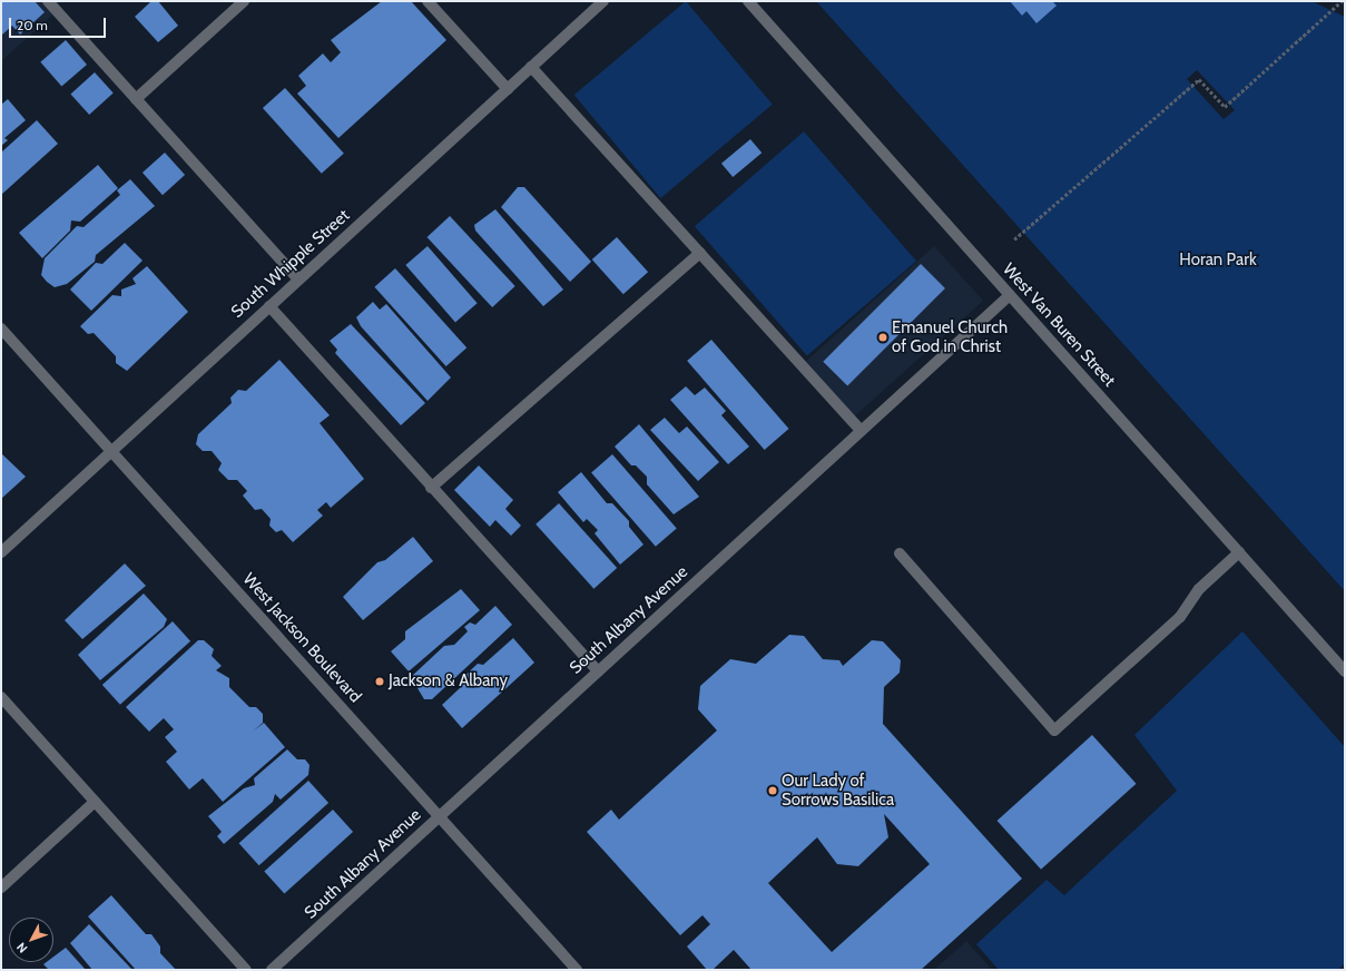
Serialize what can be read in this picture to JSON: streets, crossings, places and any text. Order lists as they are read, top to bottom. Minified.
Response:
{"streets":{"street":["South Whipple Street","West Van Buren Street","South Albany Avenue","West Jackson Boulevard"]},"crossings":[["South Whipple Street","West Jackson Boulevard"],["West Van Buren Street","South Albany Avenue"],["South Albany Avenue","West Jackson Boulevard"]],"parks":["Horan Park"],"places":["Emanuel Church of God in Christ","Jackson & Albany","Our Lady of Sorrows Basilica"],"scale_bar":"20 m","north":"bottom left"}
